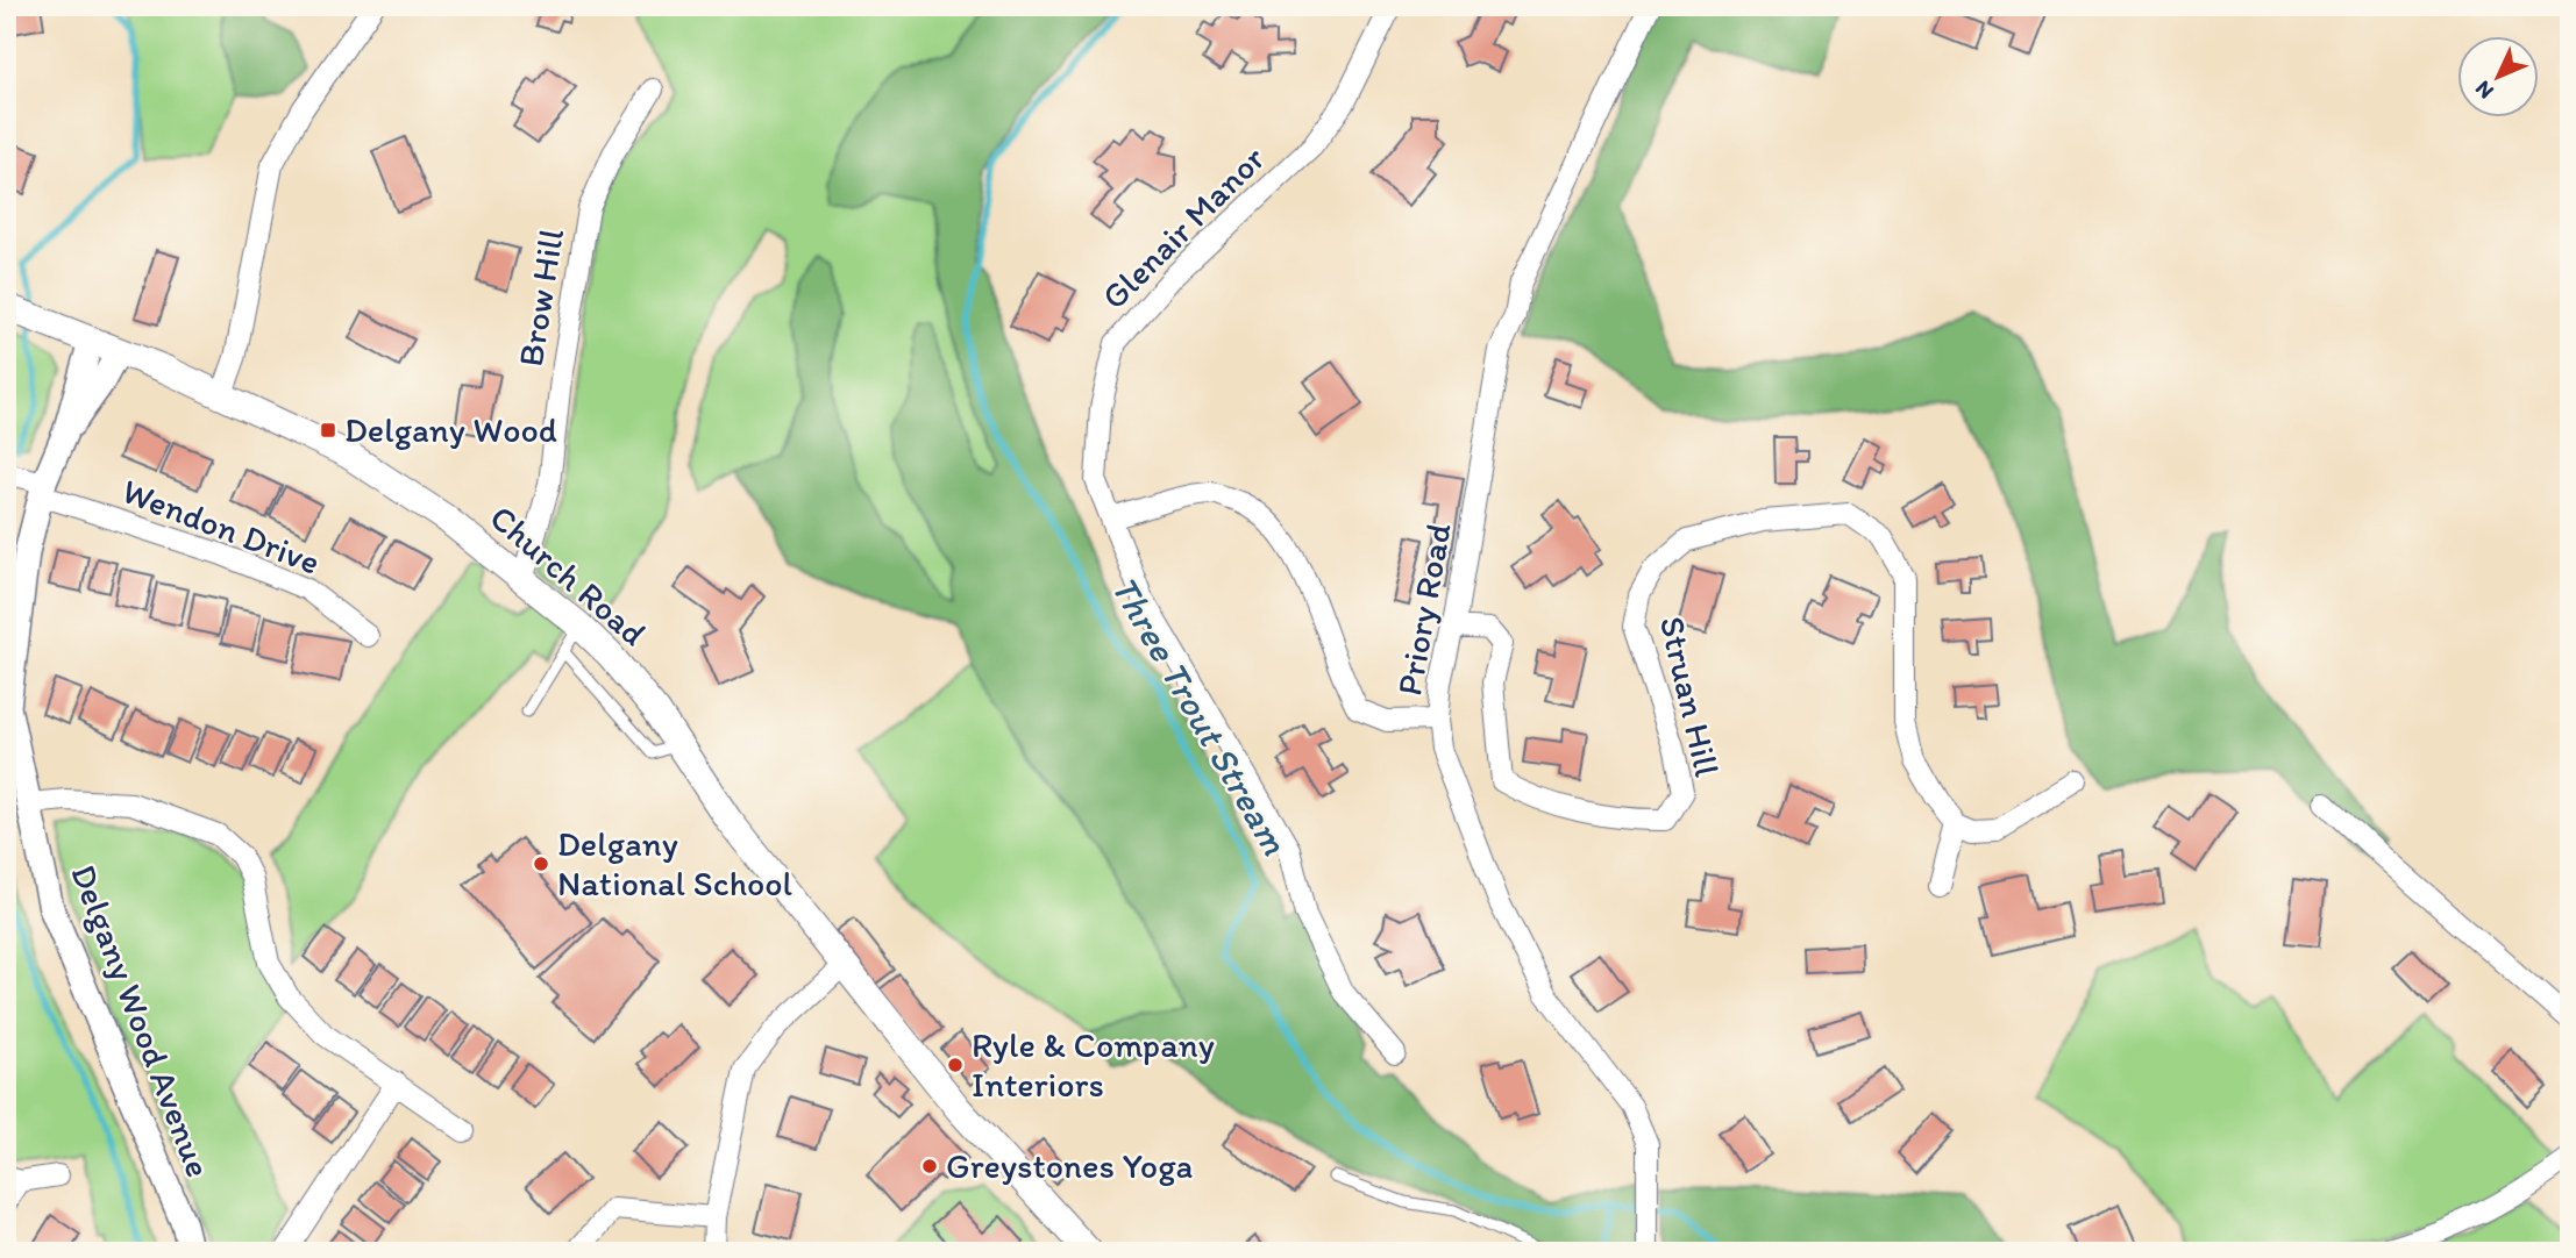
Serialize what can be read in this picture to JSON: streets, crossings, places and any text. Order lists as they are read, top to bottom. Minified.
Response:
{"streets":{"main road":["Church Road"],"street":["Glenair Manor","Brow Hill","Wendon Drive","Priory Road","Struan Hill","Delgany Wood Avenue"]},"crossings":[["Brow Hill","Church Road"],["Wendon Drive","Delgany Wood Avenue"],["Church Road","Delgany Wood Avenue"],["Priory Road","Struan Hill"]],"water":["Three Trout Stream"],"places":{"transit":["Delgany Wood"],"other":["Delgany National School","Ryle & Company Interiors","Greystones Yoga"]},"north":"bottom left"}
